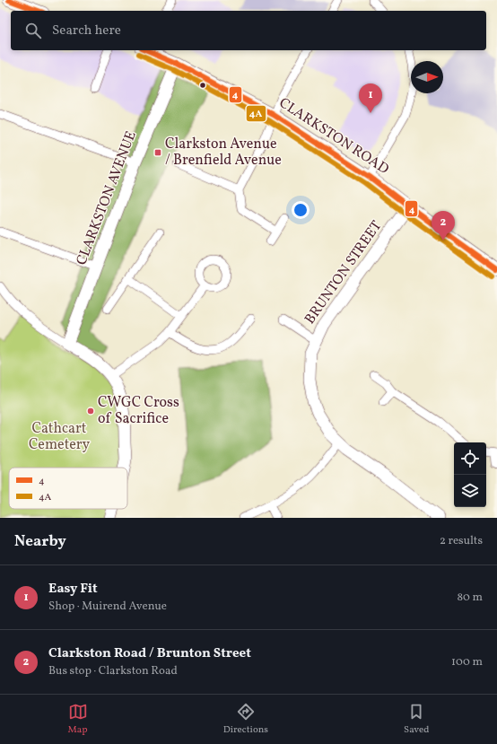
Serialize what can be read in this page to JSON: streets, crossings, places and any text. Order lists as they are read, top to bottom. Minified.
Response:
{"streets":{"street":["CLARKSTON ROAD","CLARKSTON AVENUE","BRUNTON STREET"]},"crossings":[["CLARKSTON ROAD","CLARKSTON AVENUE"],["CLARKSTON ROAD","BRUNTON STREET"]],"parks":["Cathcart Cemetery"],"places":{"transit":["Clarkston Avenue / Brenfield Avenue"],"other":["CWGC Cross of Sacrifice"]},"lines":["transit line 4","transit line 4A"],"legend":["4","4A"],"north":"right","page":{"search":"Search here","pins":["1","2"],"heading":["Nearby","2 results"],"list":[{"mark":"1","name":"Easy Fit","note":"Shop · Muirend Avenue","value":"80 m"},{"mark":"2","name":"Clarkston Road / Brunton Street","note":"Bus stop · Clarkston Road","value":"100 m"}],"nav":["Map","Directions","Saved"]}}
